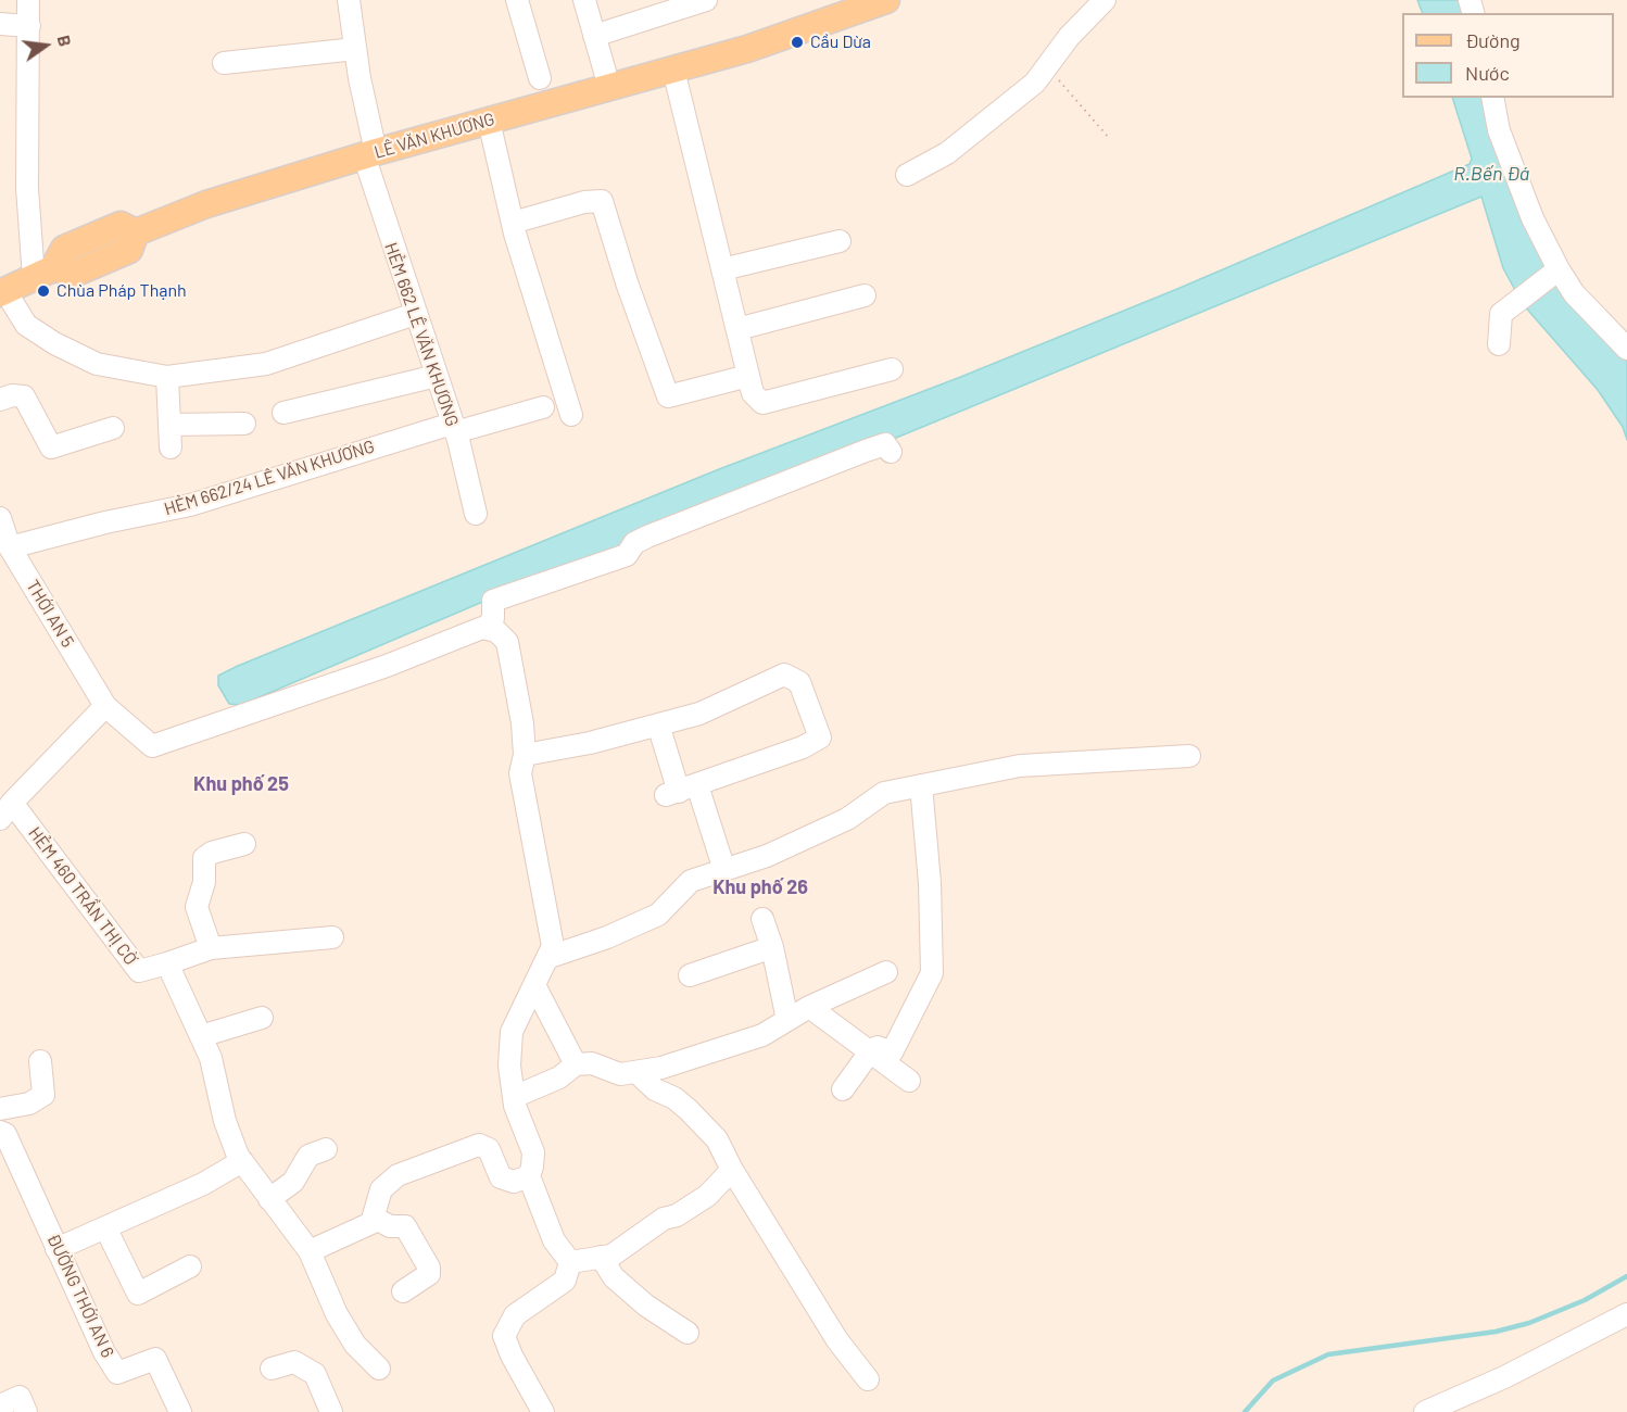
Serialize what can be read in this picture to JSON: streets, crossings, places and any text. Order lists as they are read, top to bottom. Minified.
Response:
{"streets":{"main road":["LÊ VĂN KHƯƠNG"],"street":["HẺM 662 LÊ VĂN KHƯƠNG","HẺM 662/24 LÊ VĂN KHƯƠNG","THỚI AN 5","HẺM 460 TRẦN THỊ CỜ","ĐƯỜNG THỚI AN 6"]},"crossings":[["LÊ VĂN KHƯƠNG","HẺM 662 LÊ VĂN KHƯƠNG"],["HẺM 662 LÊ VĂN KHƯƠNG","HẺM 662/24 LÊ VĂN KHƯƠNG"],["HẺM 662/24 LÊ VĂN KHƯƠNG","THỚI AN 5"]],"districts":["Khu phố 25","Khu phố 26"],"water":["R.Bến Đá"],"places":["Cầu Dừa","Chùa Pháp Thạnh"],"legend":["Đường","Nước"],"north":"right"}
